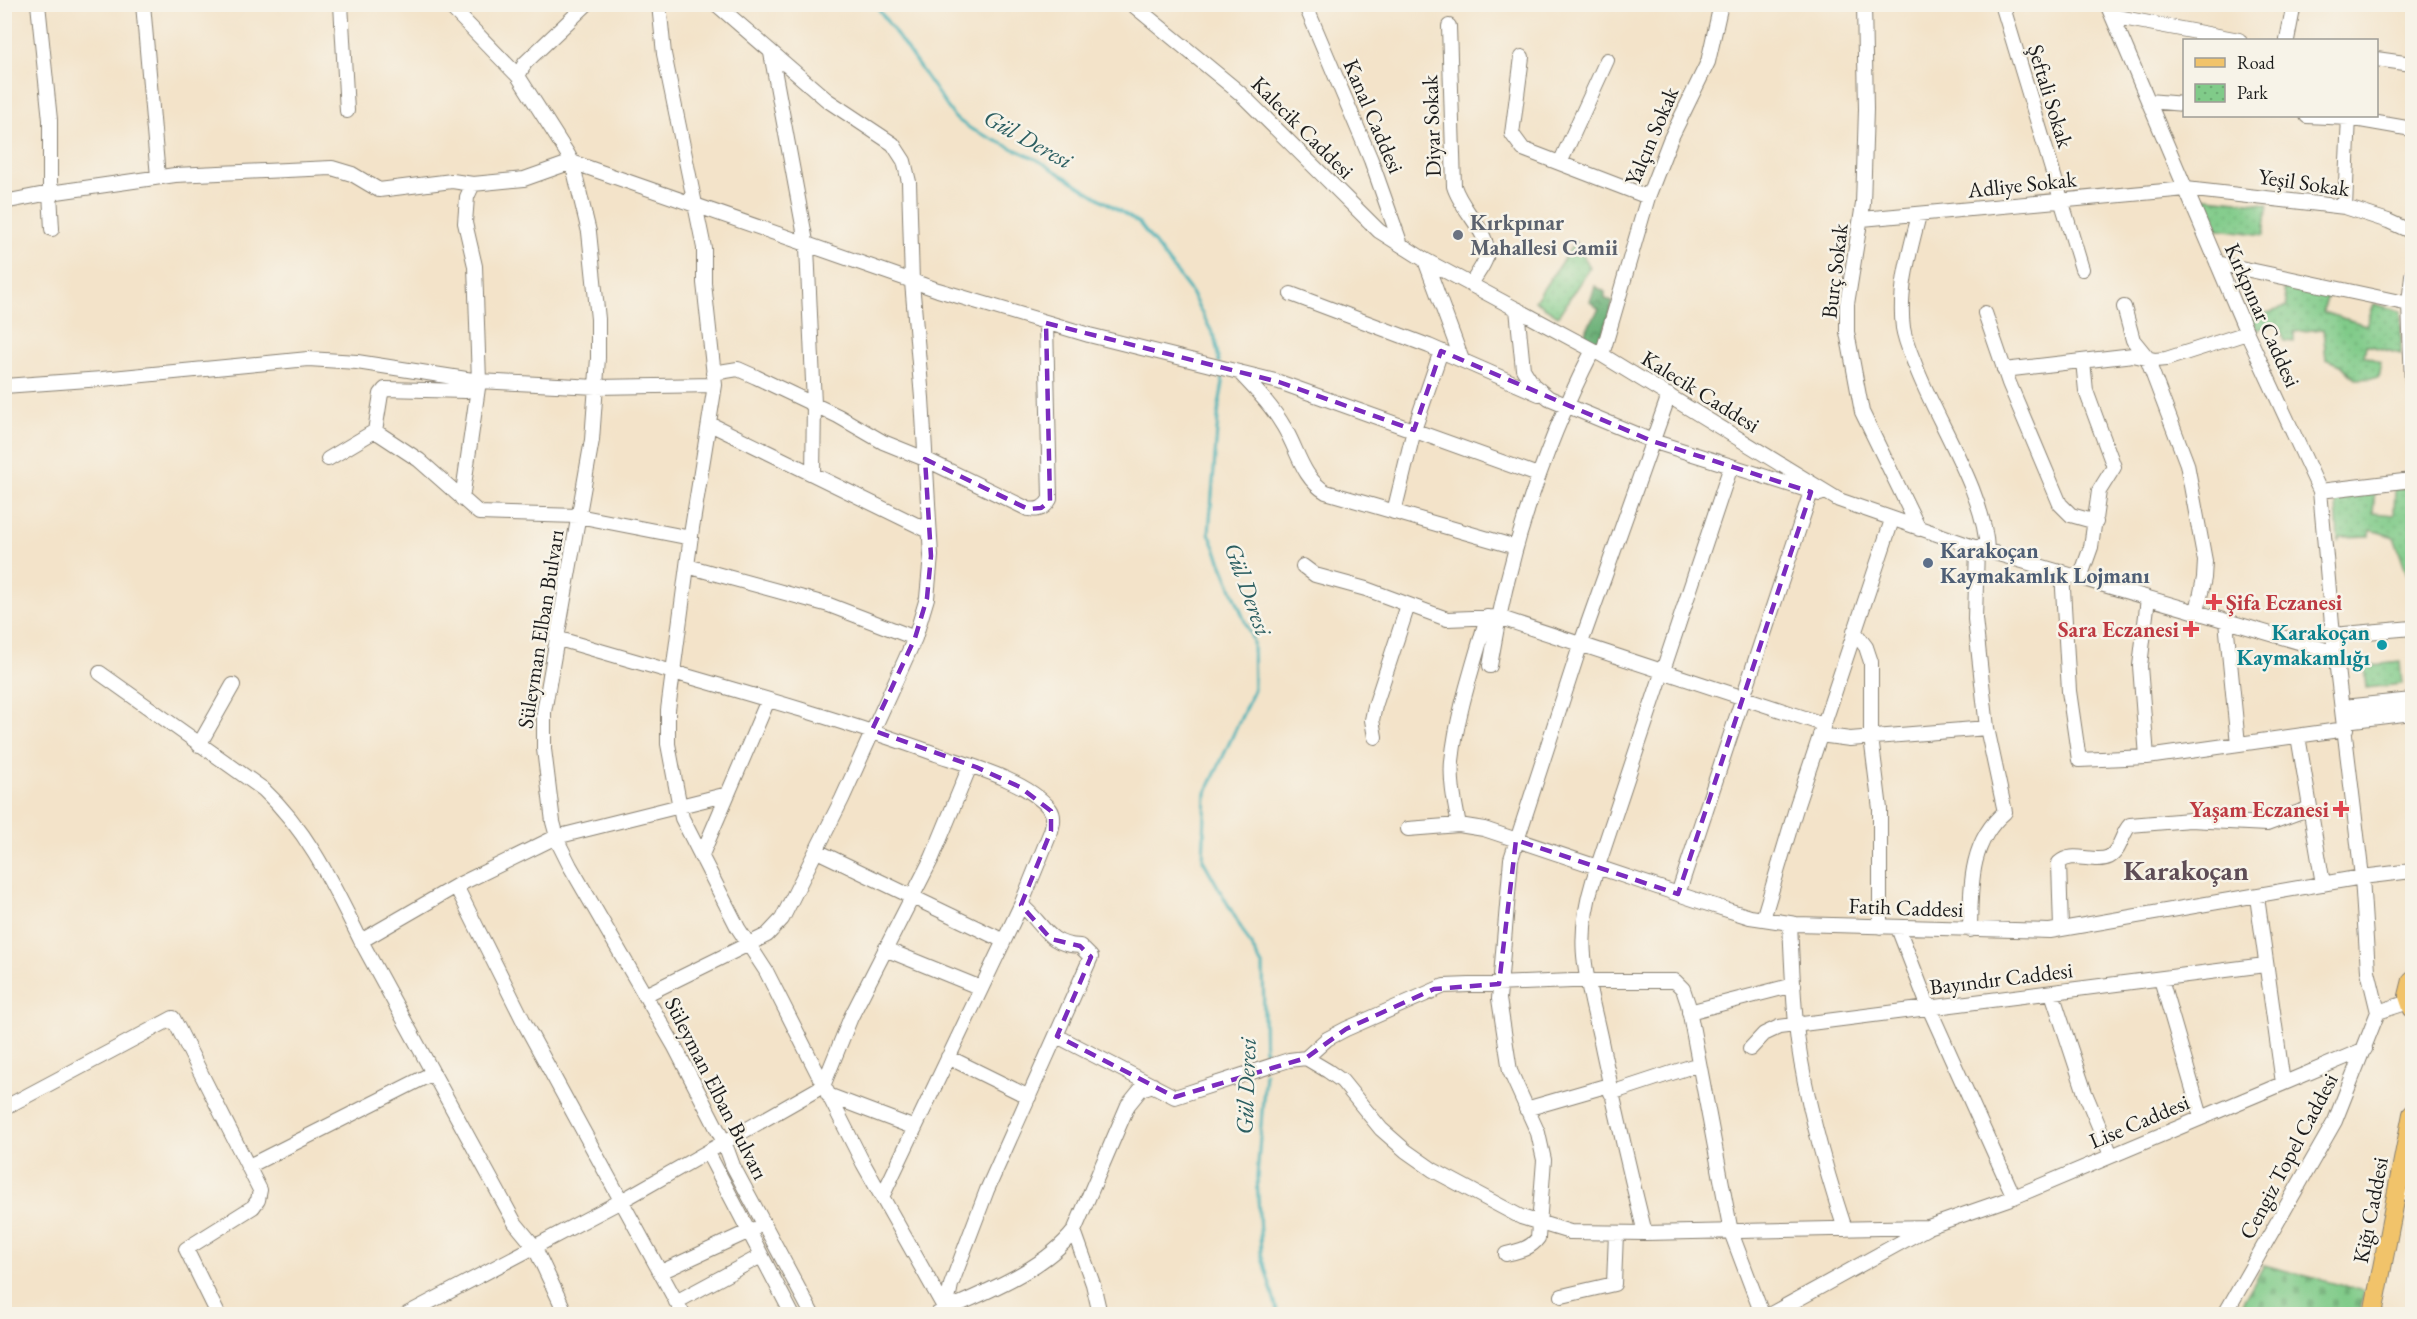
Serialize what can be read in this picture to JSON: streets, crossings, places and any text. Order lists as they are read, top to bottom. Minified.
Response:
{"streets":{"main road":["Kiğı Caddesi"],"street":["Şeftali Sokak","Kanal Caddesi","Diyar Sokak","Kalecik Caddesi","Yalçın Sokak","Yeşil Sokak","Adliye Sokak","Burç Sokak","Kırkpınar Caddesi","Süleyman Elban Bulvarı","Fatih Caddesi","Bayındır Caddesi","Lise Caddesi","Cengiz Topel Caddesi"]},"crossings":[["Şeftali Sokak","Adliye Sokak"],["Kanal Caddesi","Kalecik Caddesi"],["Diyar Sokak","Kalecik Caddesi"],["Kalecik Caddesi","Yalçın Sokak"],["Kalecik Caddesi","Burç Sokak"],["Kalecik Caddesi","Kırkpınar Caddesi"],["Yeşil Sokak","Adliye Sokak"],["Yeşil Sokak","Kırkpınar Caddesi"],["Adliye Sokak","Burç Sokak"],["Adliye Sokak","Kırkpınar Caddesi"],["Kırkpınar Caddesi","Fatih Caddesi"],["Kırkpınar Caddesi","Cengiz Topel Caddesi"],["Lise Caddesi","Cengiz Topel Caddesi"]],"districts":["Karakoçan"],"water":["Gül Deresi"],"places":{"other":["Kırkpınar Mahallesi Camii","Karakoçan Kaymakamlık Lojmanı","Karakoçan Kaymakamlığı"],"health":["Şifa Eczanesi","Sara Eczanesi","Yaşam Eczanesi"]},"legend":["Road","Park"]}
